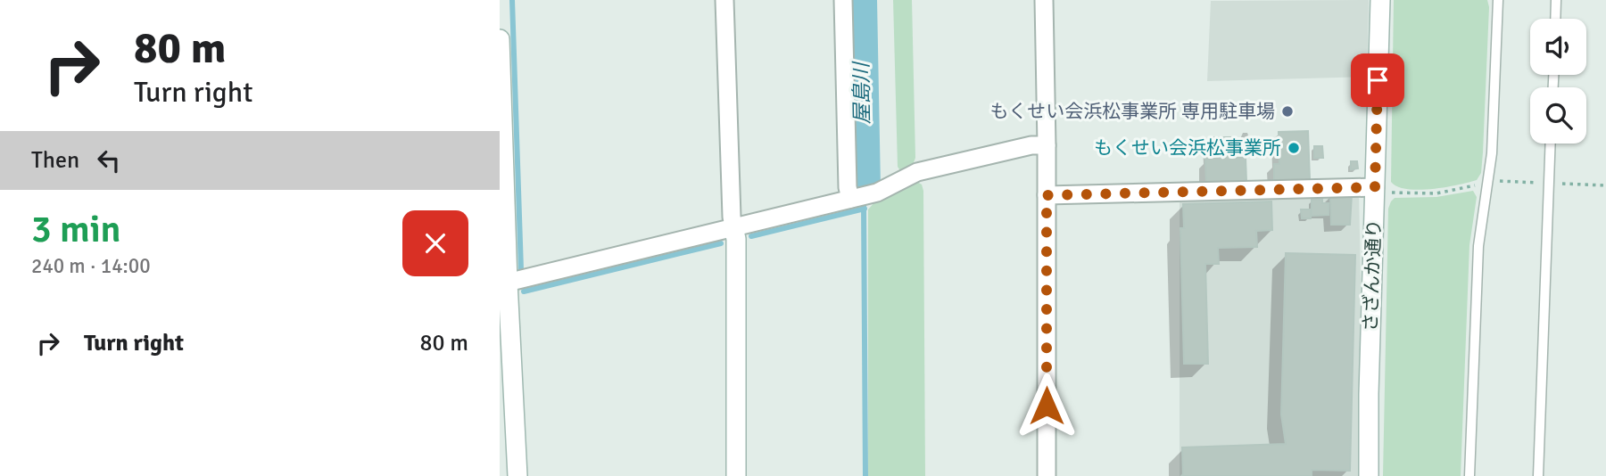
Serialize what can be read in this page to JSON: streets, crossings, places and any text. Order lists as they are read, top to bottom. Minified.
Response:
{"streets":{"street":["さざんか通り"]},"water":["屋島川"],"places":["もくせい会浜松事業所 専用駐車場","もくせい会浜松事業所"],"page":{"turn":["80 m","Turn right"],"then":"Then","heading":["3 min","240 m · 14:00"],"list":[{"name":"Turn right","value":"80 m"}]}}
